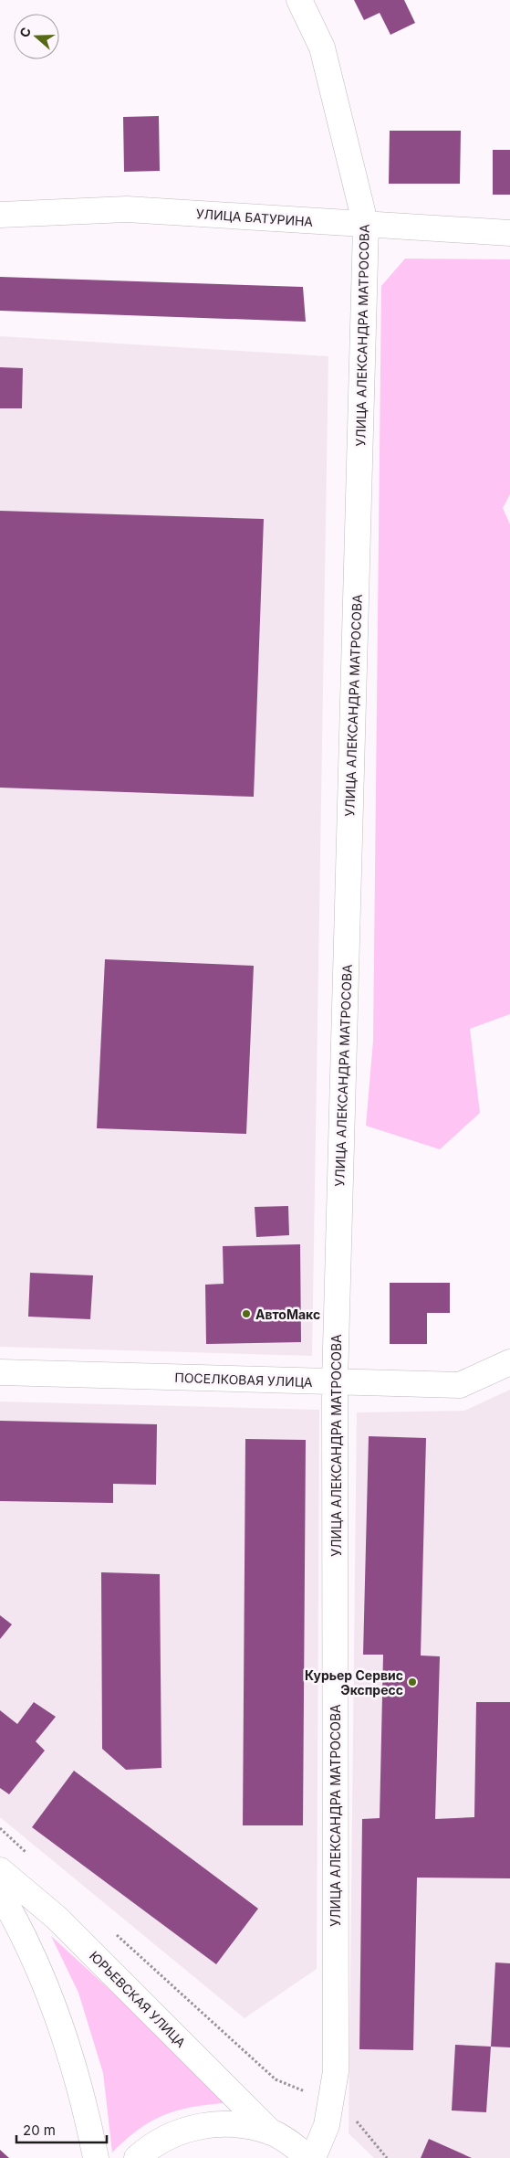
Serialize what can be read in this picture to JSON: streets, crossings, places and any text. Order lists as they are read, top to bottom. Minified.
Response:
{"streets":{"street":["УЛИЦА БАТУРИНА","УЛИЦА АЛЕКСАНДРА МАТРОСОВА","ПОСЕЛКОВАЯ УЛИЦА","ЮРЬЕВСКАЯ УЛИЦА"]},"crossings":[["УЛИЦА БАТУРИНА","УЛИЦА АЛЕКСАНДРА МАТРОСОВА"],["УЛИЦА АЛЕКСАНДРА МАТРОСОВА","ПОСЕЛКОВАЯ УЛИЦА"]],"places":["АвтоМакс","Курьер Сервис Экспресс"],"scale_bar":"20 m","north":"left"}
